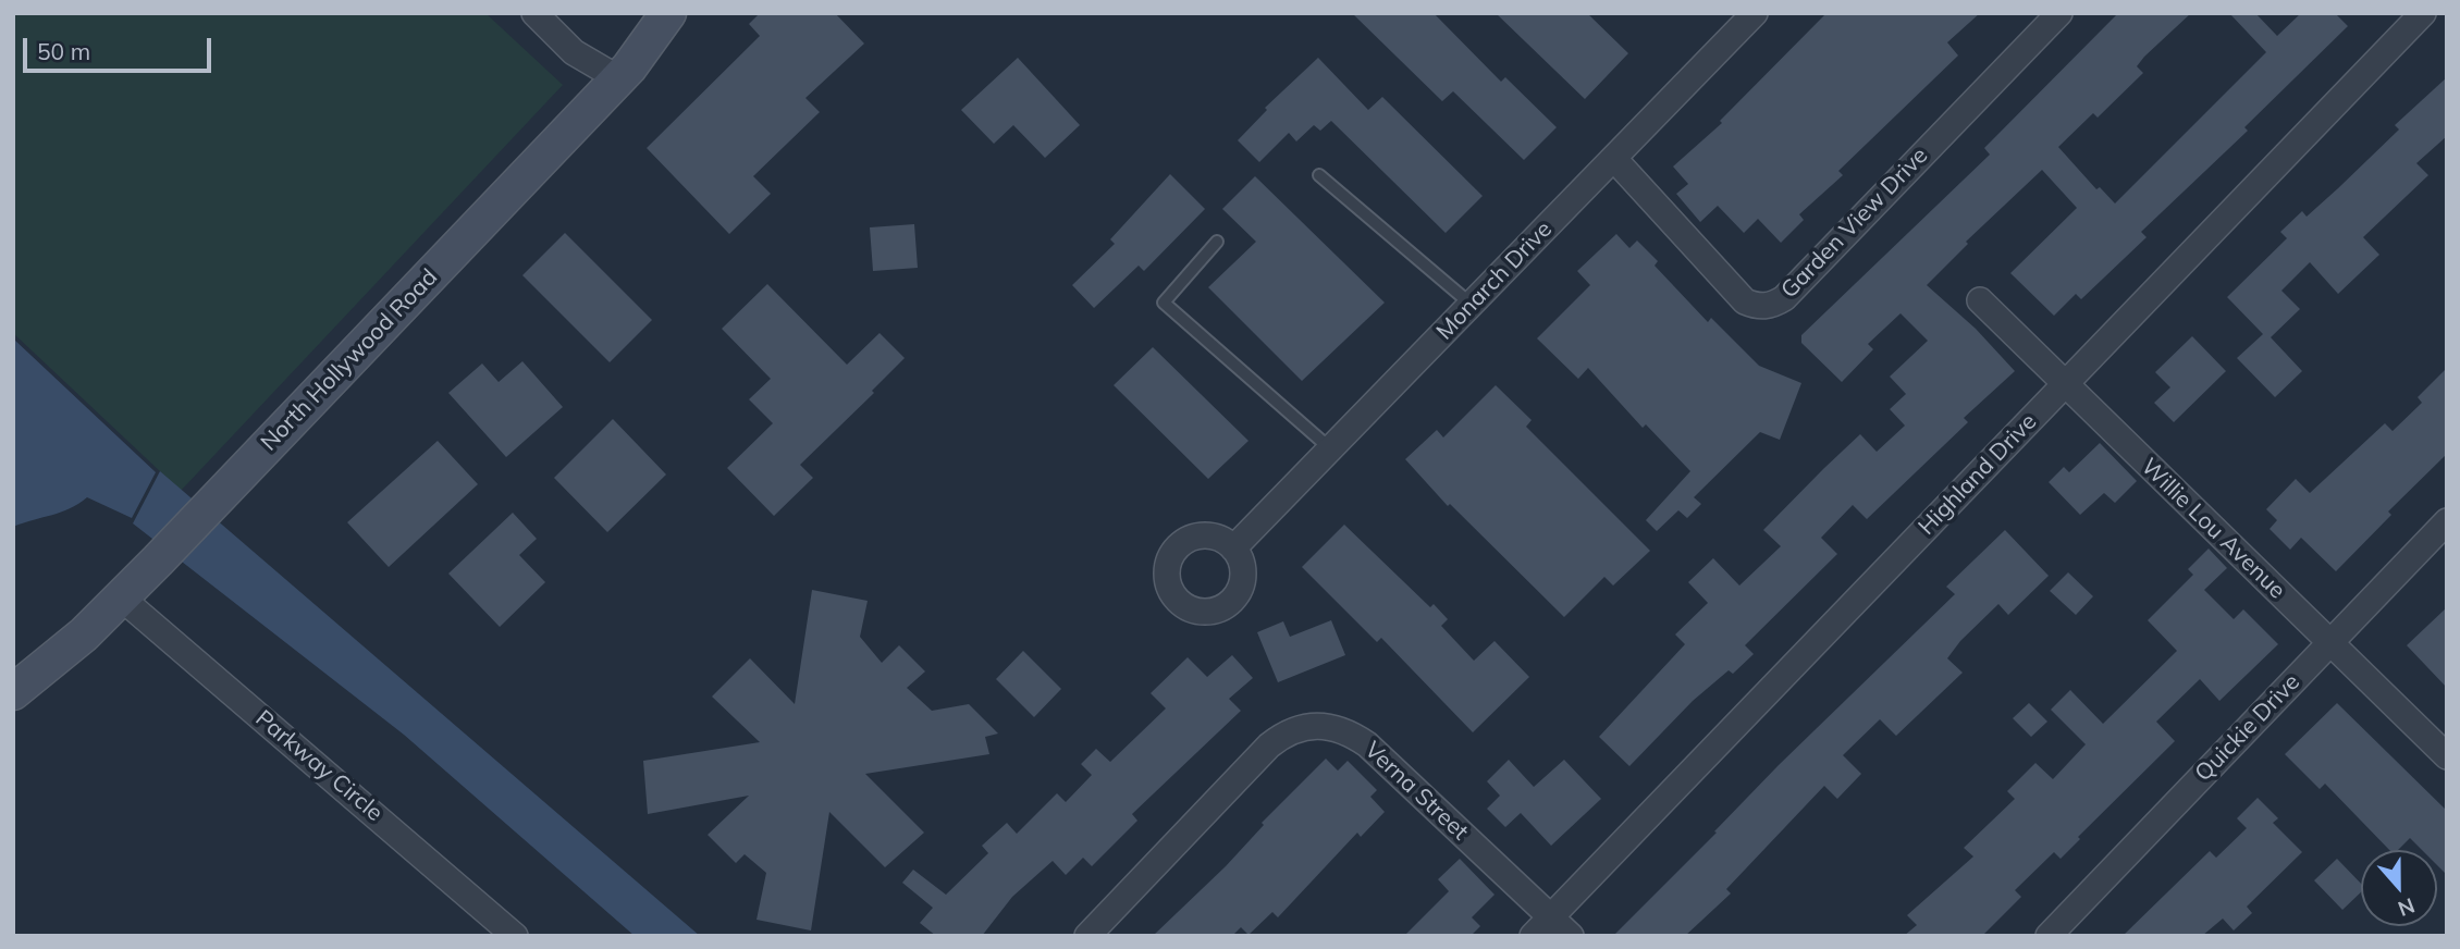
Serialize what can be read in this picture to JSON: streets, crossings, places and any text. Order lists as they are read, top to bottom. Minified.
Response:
{"streets":{"main road":["North Hollywood Road"],"street":["Garden View Drive","Monarch Drive","Highland Drive","Willie Lou Avenue","Quickie Drive","Parkway Circle","Verna Street"]},"crossings":[["Garden View Drive","Monarch Drive"],["North Hollywood Road","Parkway Circle"],["Highland Drive","Willie Lou Avenue"],["Highland Drive","Verna Street"],["Willie Lou Avenue","Quickie Drive"]],"scale_bar":"50 m","north":"bottom"}
